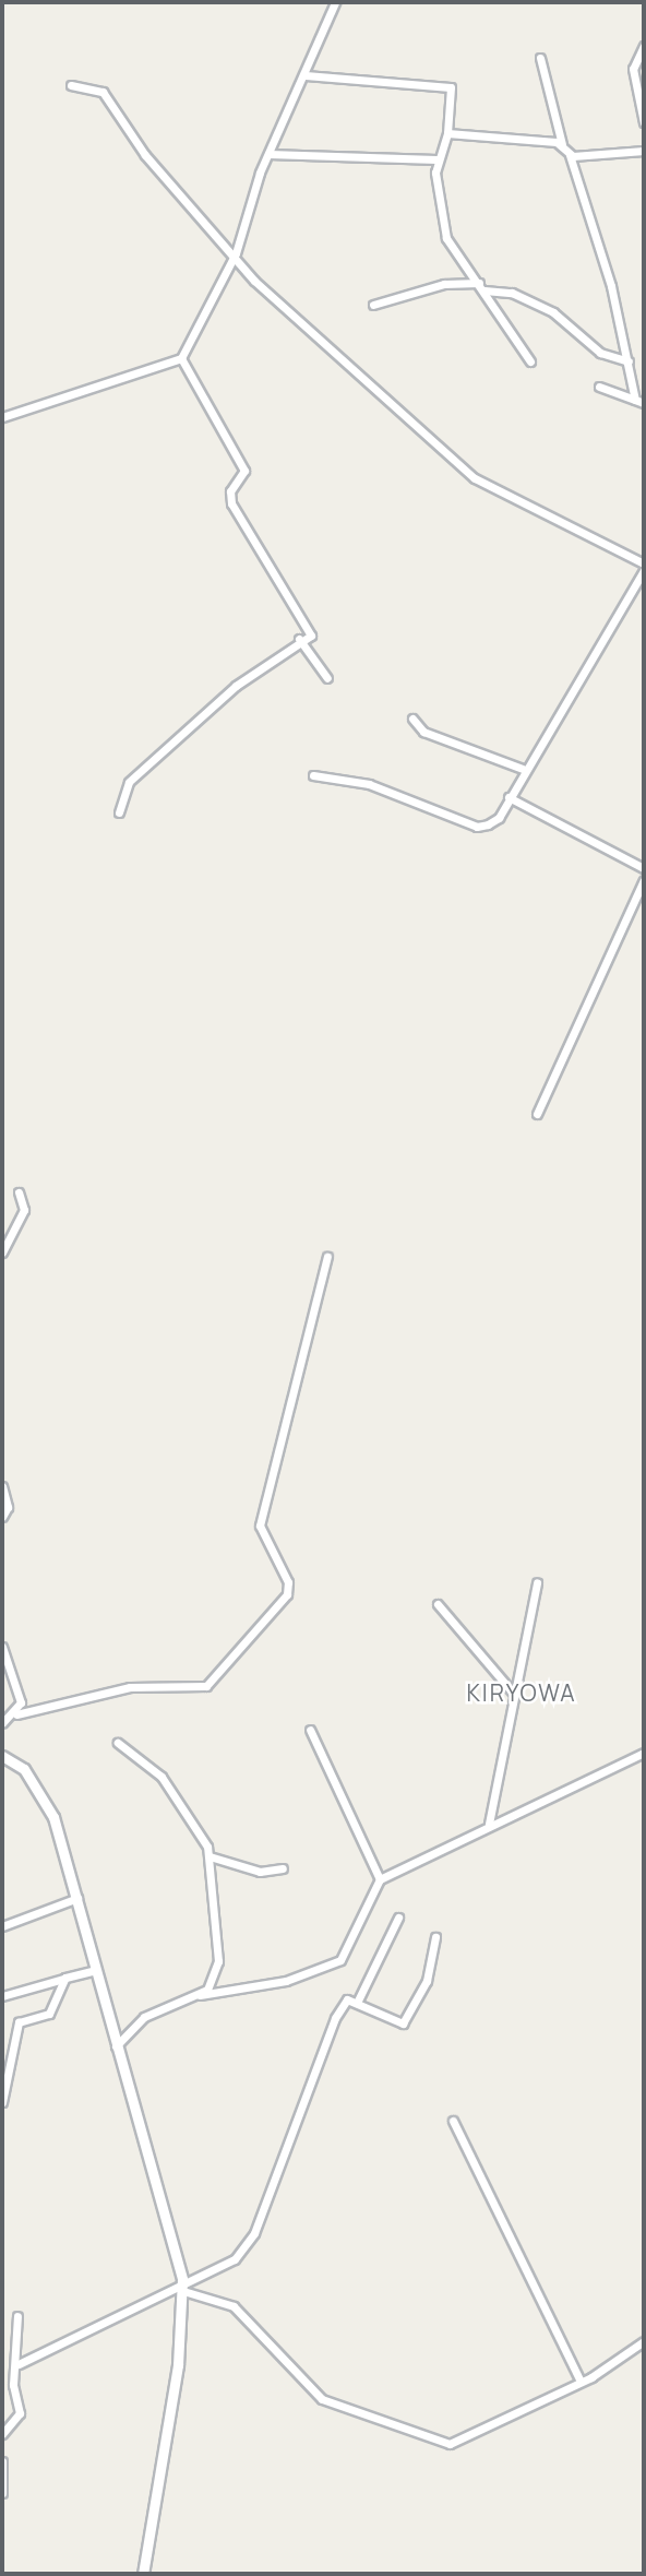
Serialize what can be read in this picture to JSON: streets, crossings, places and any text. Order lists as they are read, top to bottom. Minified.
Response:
{"districts":["KIRYOWA"]}
